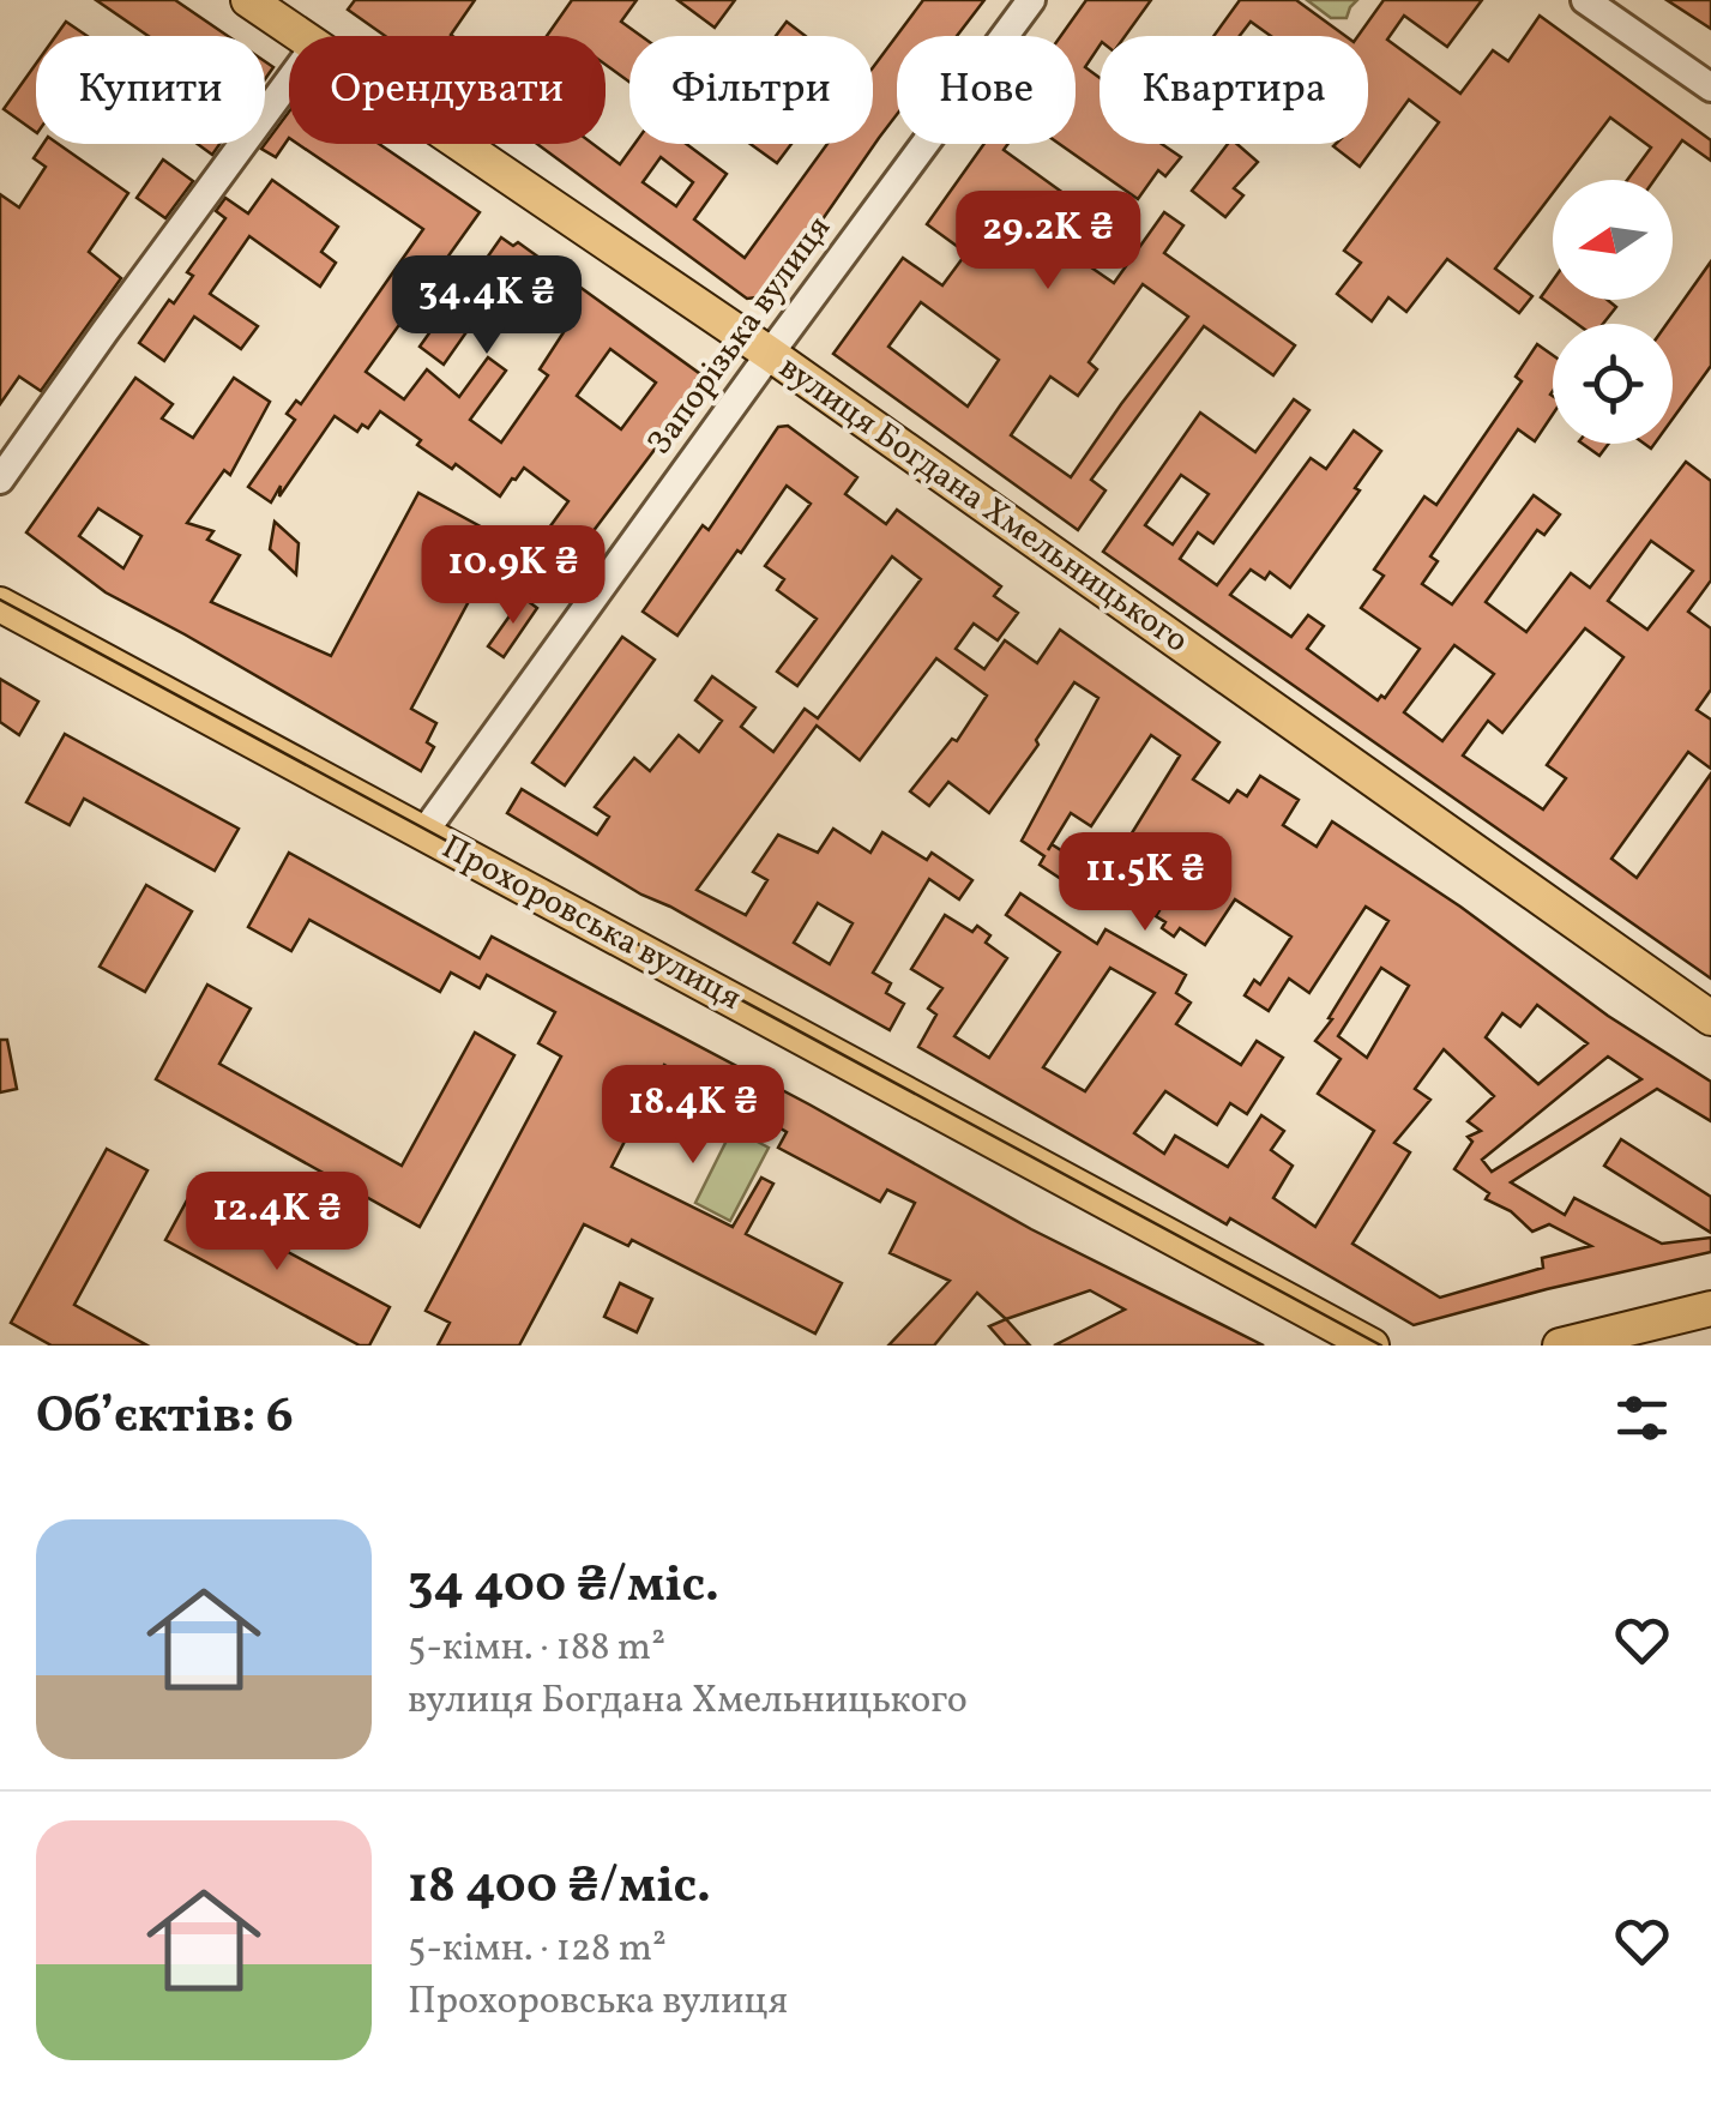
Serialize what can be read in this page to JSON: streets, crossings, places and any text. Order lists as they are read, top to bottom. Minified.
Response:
{"streets":{"main road":["вулиця Богдана Хмельницького","Прохоровська вулиця"],"street":["Запорізька вулиця"]},"crossings":[["Запорізька вулиця","вулиця Богдана Хмельницького"],["Запорізька вулиця","Прохоровська вулиця"]],"north":"left","page":{"chip":["Купити","Орендувати","Фільтри","Нове","Квартира"],"price":["29.2K ₴","34.4K ₴","10.9K ₴","11.5K ₴","18.4K ₴","12.4K ₴"],"heading":"Об’єктів: 6","list":[{"name":"34 400 ₴/міс.","note":"5-кімн. · 188 m² · вулиця Богдана Хмельницького"},{"name":"18 400 ₴/міс.","note":"5-кімн. · 128 m² · Прохоровська вулиця"}]}}
